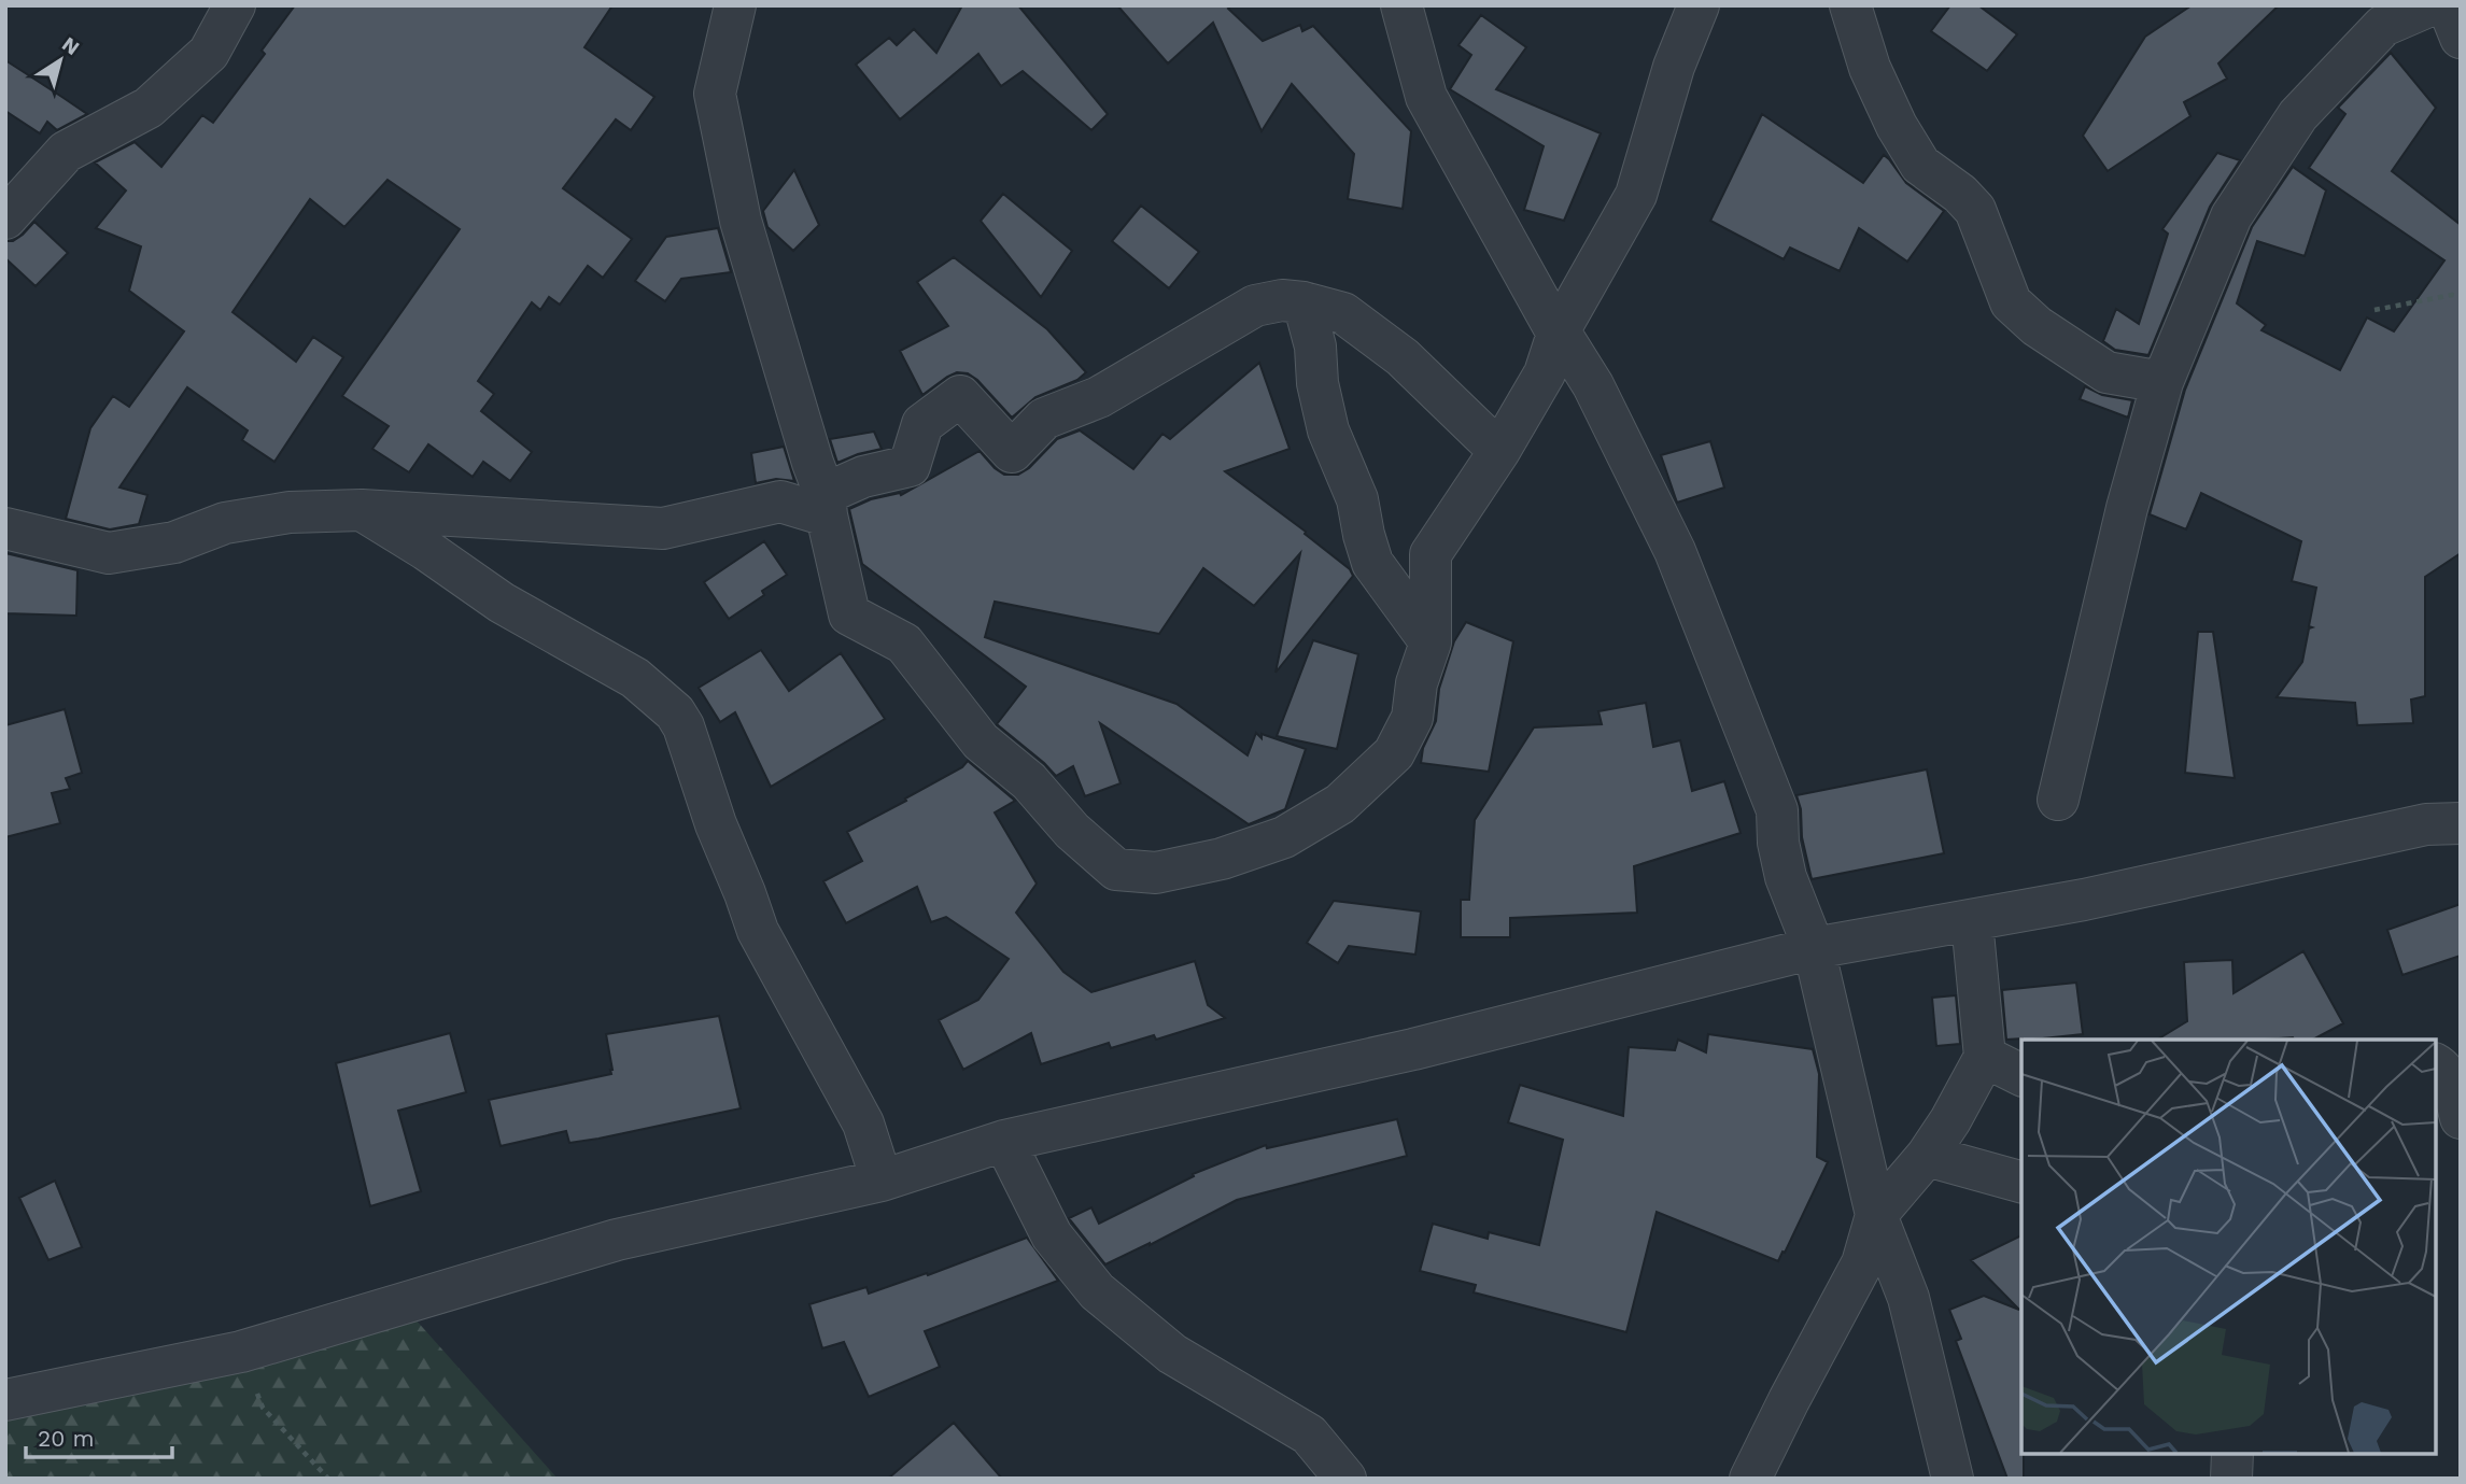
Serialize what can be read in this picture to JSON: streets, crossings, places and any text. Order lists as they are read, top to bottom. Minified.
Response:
{"scale_bar":"20 m","north":"top right"}
